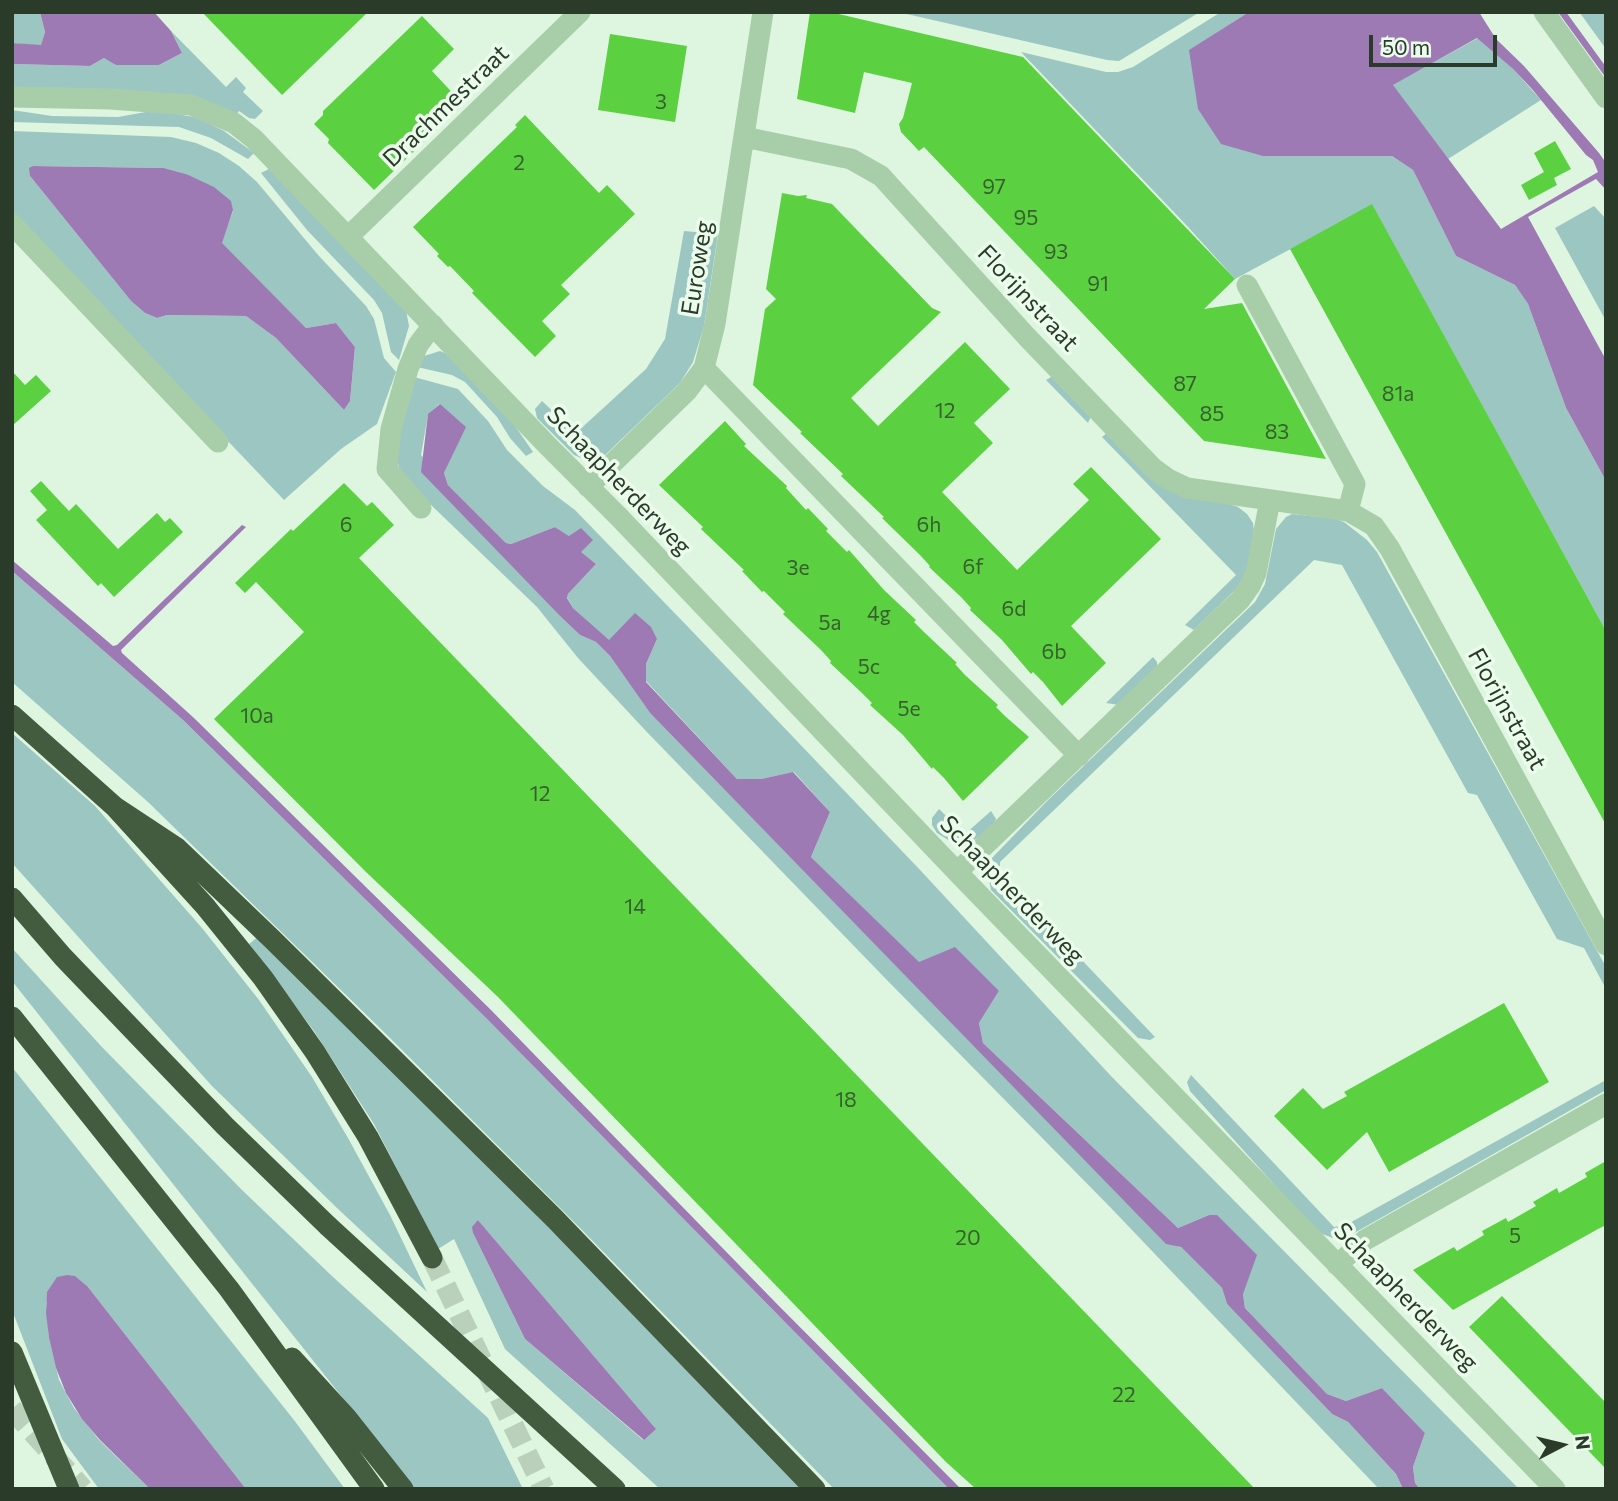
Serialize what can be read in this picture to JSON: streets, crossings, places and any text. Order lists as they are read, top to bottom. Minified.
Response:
{"streets":{"street":["Drachmestraat","Euroweg","Florijnstraat","Schaapherderweg"]},"crossings":[["Drachmestraat","Schaapherderweg"],["Euroweg","Florijnstraat"],["Euroweg","Schaapherderweg"]],"house_numbers":["3","2","97","95","93","91","87","81a","12","85","83","6","6h","6f","3e","6d","4g","5a","6b","5c","5e","10a","12","14","18","5","20","22"],"scale_bar":"50 m","north":"right"}
